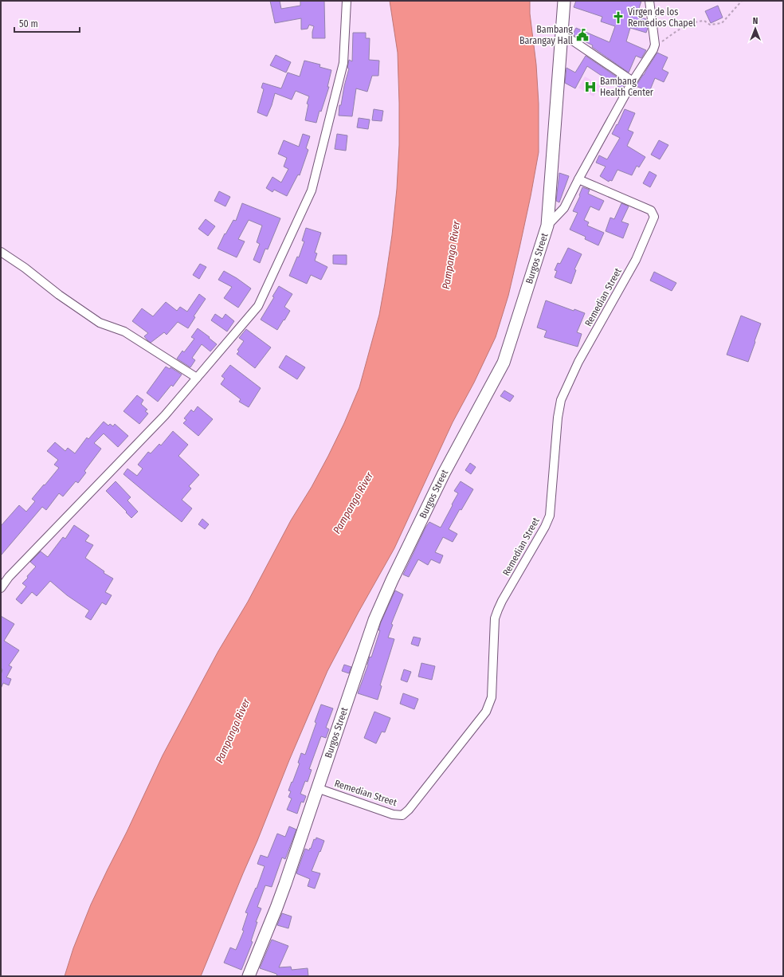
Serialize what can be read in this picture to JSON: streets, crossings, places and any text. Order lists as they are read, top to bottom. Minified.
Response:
{"streets":{"street":["Burgos Street","Remedian Street"]},"crossings":[["Burgos Street","Remedian Street"]],"water":["Pampanga River"],"places":{"church":["Virgen de los Remedios Chapel"],"public building":["Bambang Barangay Hall"],"hospital":["Bambang Health Center"]},"scale_bar":"50 m","north":"top"}
